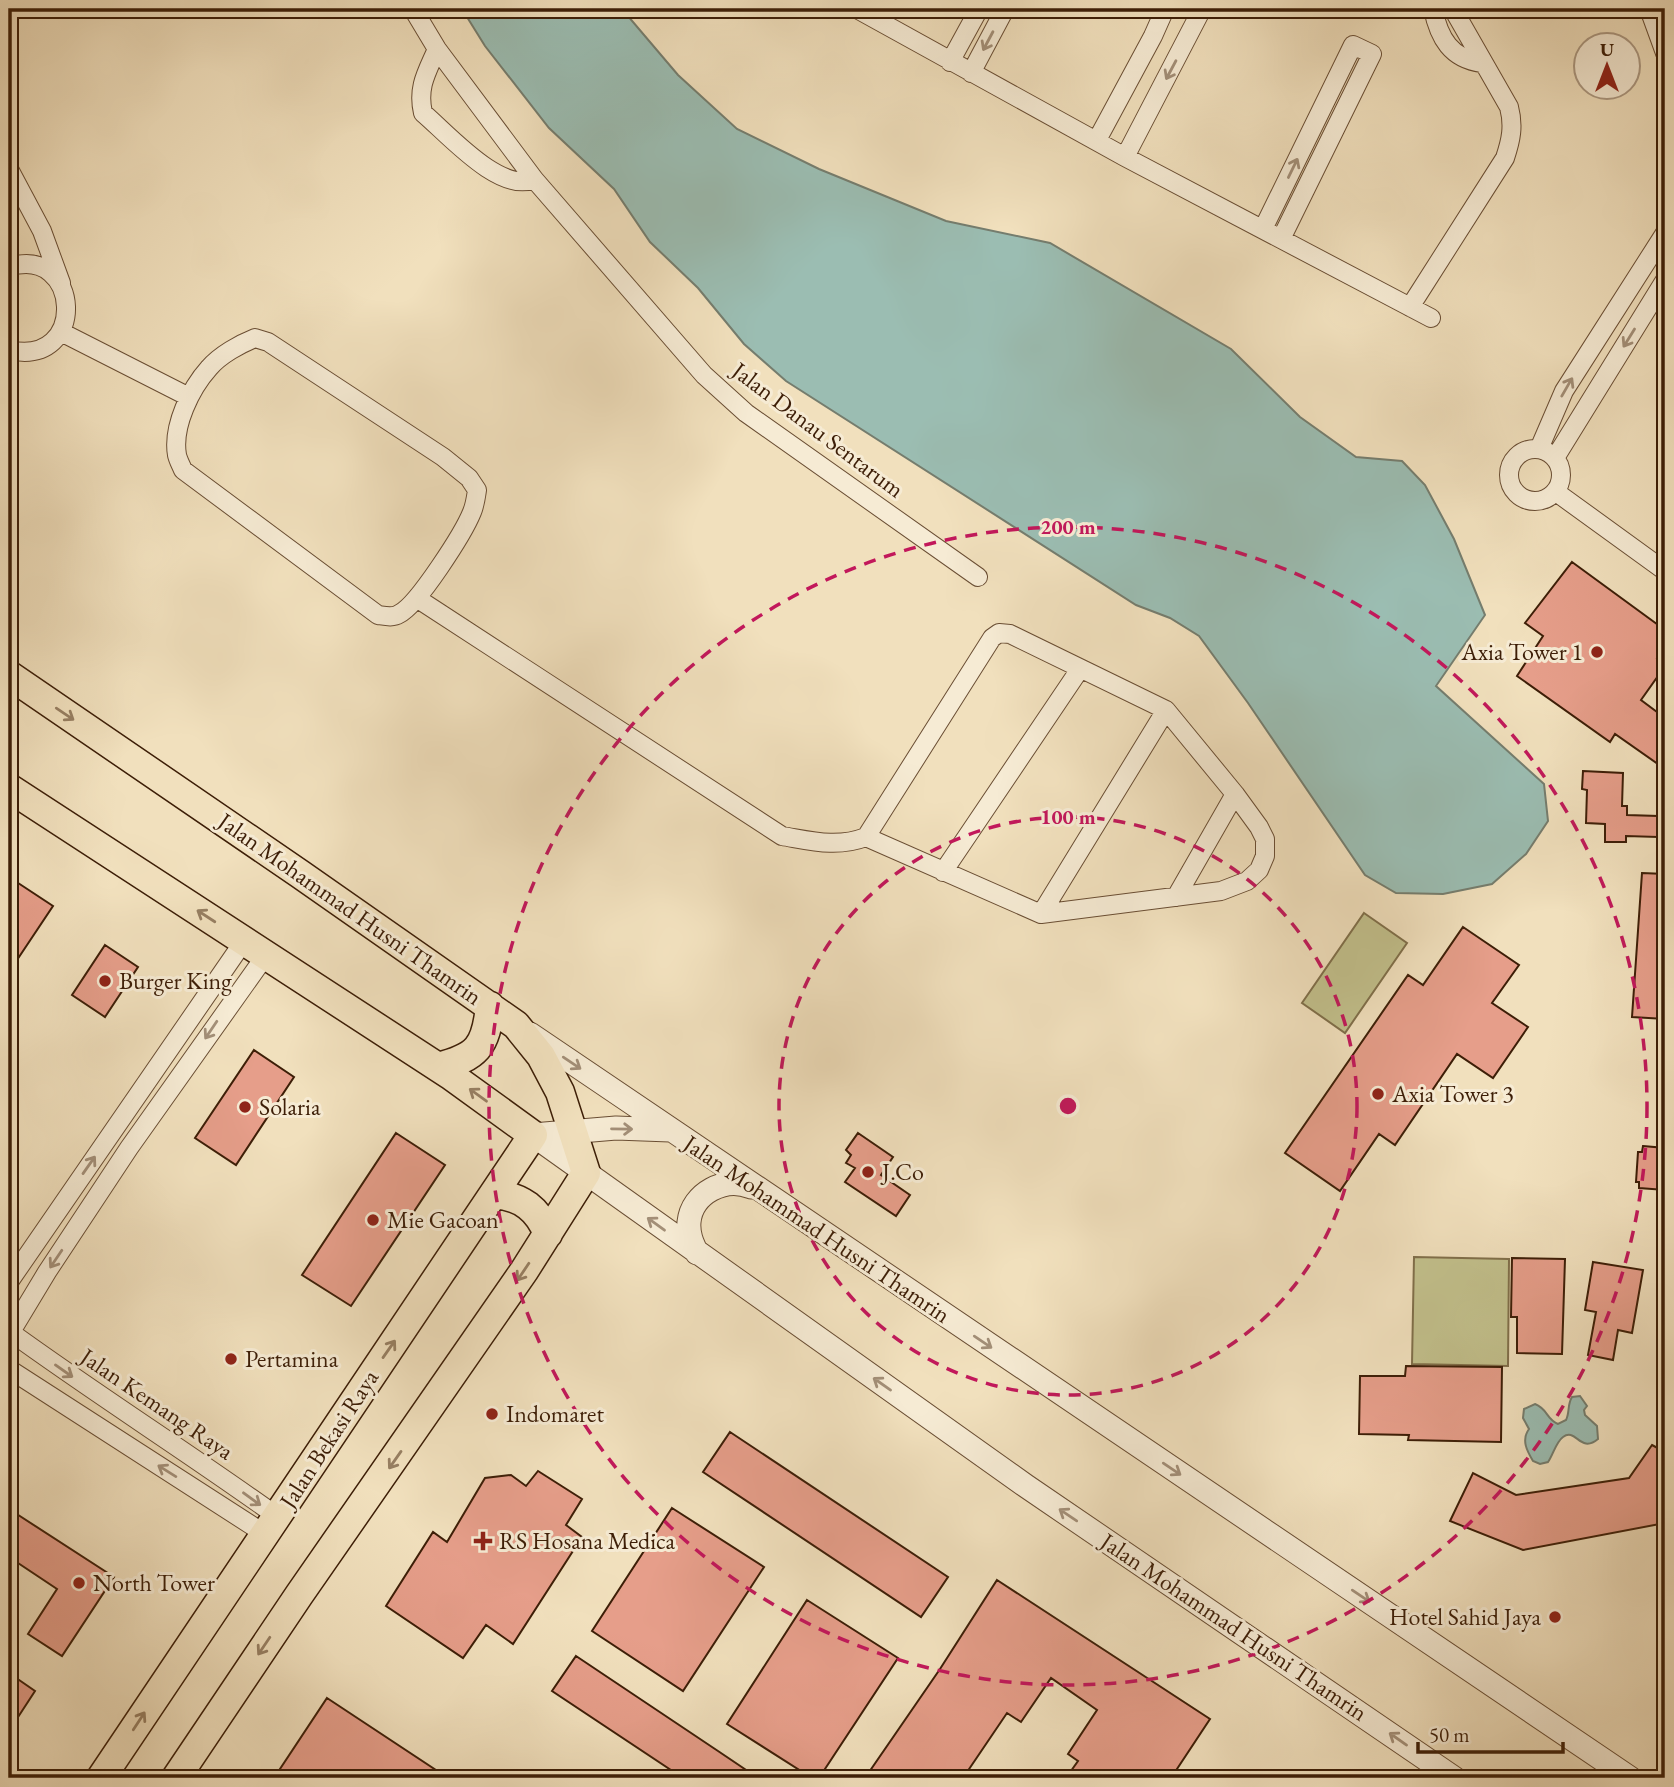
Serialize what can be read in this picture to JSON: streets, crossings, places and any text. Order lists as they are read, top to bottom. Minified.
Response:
{"streets":{"main road":["Jalan Mohammad Husni Thamrin","Jalan Bekasi Raya"],"street":["Jalan Danau Sentarum","Jalan Kemang Raya"]},"crossings":[["Jalan Mohammad Husni Thamrin","Jalan Bekasi Raya"],["Jalan Kemang Raya","Jalan Bekasi Raya"]],"places":{"other":["Axia Tower 1","Burger King","Axia Tower 3","Solaria","J.Co","Mie Gacoan","Pertamina","Indomaret","North Tower","Hotel Sahid Jaya"],"health":["RS Hosana Medica"]},"scale_bar":"50 m","north":"top","rings":["200 m","100 m"]}
